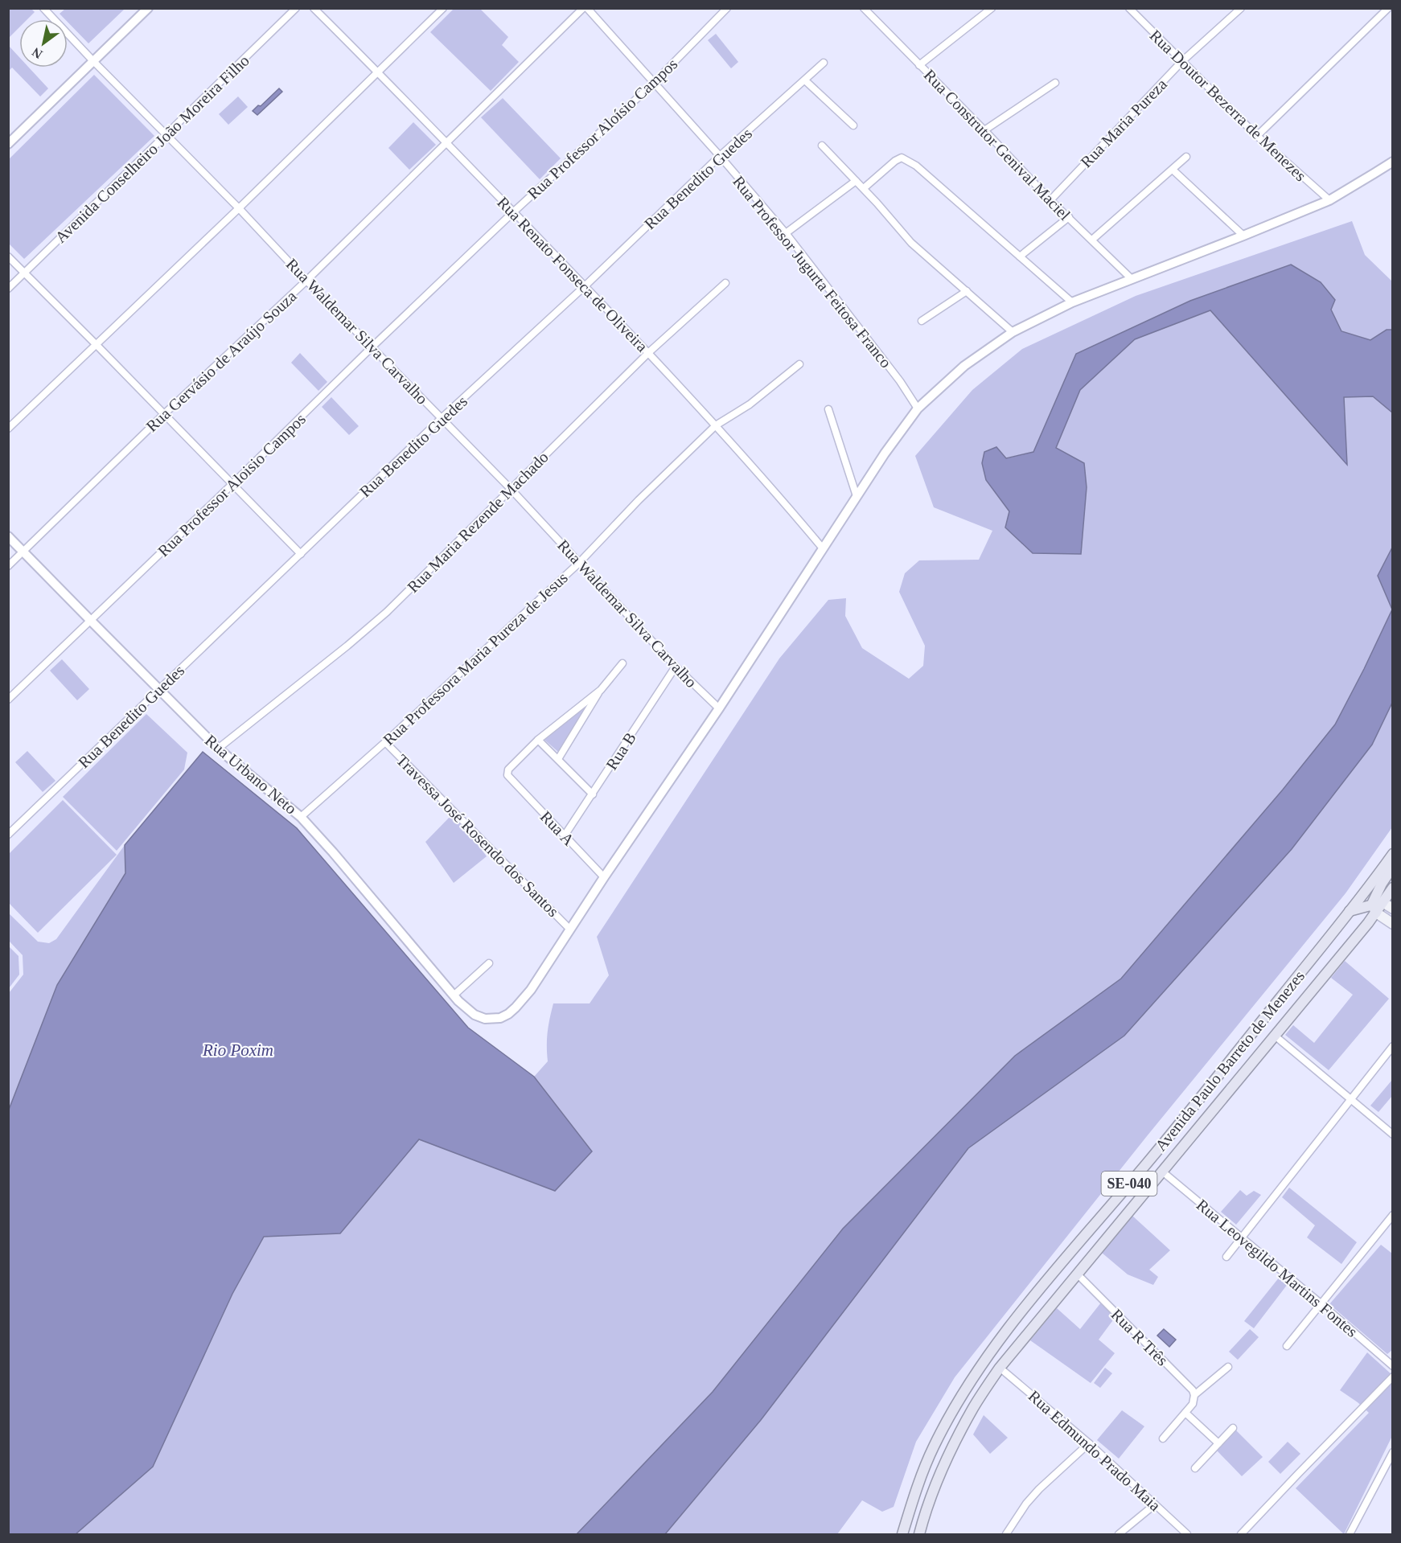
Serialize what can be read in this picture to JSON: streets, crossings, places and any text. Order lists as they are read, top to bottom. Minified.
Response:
{"streets":{"main road":["Avenida Paulo Barreto de Menezes","SE-040"],"street":["Rua Doutor Bezerra de Menezes","Rua Maria Pureza","Rua Professor Aloísio Campos","Rua Construtor Genival Maciel","Avenida Conselheiro João Moreira Filho","Rua Benedito Guedes","Rua Professor Jugurta Feitosa Franco","Rua Renato Fonseca de Oliveira","Rua Waldemar Silva Carvalho","Rua Gervásio de Araújo Souza","Rua Professor Aloisio Campos","Rua Maria Rezende Machado","Rua Professora Maria Pureza de Jesus","Rua B","Rua Urbano Neto","Rua A","Travessa José Rosendo dos Santos","Rua Leovegildo Martins Fontes","Rua R Três","Rua Edmundo Prado Maia"]},"crossings":[["Rua Doutor Bezerra de Menezes","Rua Maria Pureza"],["Rua Maria Pureza","Rua Construtor Genival Maciel"],["Rua Professor Aloísio Campos","Rua Professor Jugurta Feitosa Franco"],["Rua Professor Aloísio Campos","Rua Renato Fonseca de Oliveira"],["Rua Professor Aloísio Campos","Rua Waldemar Silva Carvalho"],["Rua Professor Aloísio Campos","Rua Professor Aloisio Campos"],["Avenida Conselheiro João Moreira Filho","Rua Waldemar Silva Carvalho"],["Rua Benedito Guedes","Rua Professor Jugurta Feitosa Franco"],["Rua Benedito Guedes","Rua Renato Fonseca de Oliveira"],["Rua Benedito Guedes","Rua Waldemar Silva Carvalho"],["Rua Benedito Guedes","Rua Urbano Neto"],["Rua Renato Fonseca de Oliveira","Rua Gervásio de Araújo Souza"],["Rua Renato Fonseca de Oliveira","Rua Maria Rezende Machado"],["Rua Renato Fonseca de Oliveira","Rua Professora Maria Pureza de Jesus"],["Rua Waldemar Silva Carvalho","Rua Gervásio de Araújo Souza"],["Rua Waldemar Silva Carvalho","Rua Professor Aloisio Campos"],["Rua Waldemar Silva Carvalho","Rua Maria Rezende Machado"],["Rua Waldemar Silva Carvalho","Rua Professora Maria Pureza de Jesus"],["Rua Waldemar Silva Carvalho","Rua B"],["Rua Gervásio de Araújo Souza","Rua Urbano Neto"],["Rua Professor Aloisio Campos","Rua Urbano Neto"],["Rua Maria Rezende Machado","Rua Urbano Neto"],["Rua Professora Maria Pureza de Jesus","Rua Urbano Neto"],["Rua Professora Maria Pureza de Jesus","Travessa José Rosendo dos Santos"],["Rua B","Rua A"],["Rua Urbano Neto","Travessa José Rosendo dos Santos"],["Avenida Paulo Barreto de Menezes","Rua Leovegildo Martins Fontes"],["Avenida Paulo Barreto de Menezes","Rua R Três"],["Avenida Paulo Barreto de Menezes","Rua Edmundo Prado Maia"]],"water":["Rio Poxim"],"north":"bottom left"}
